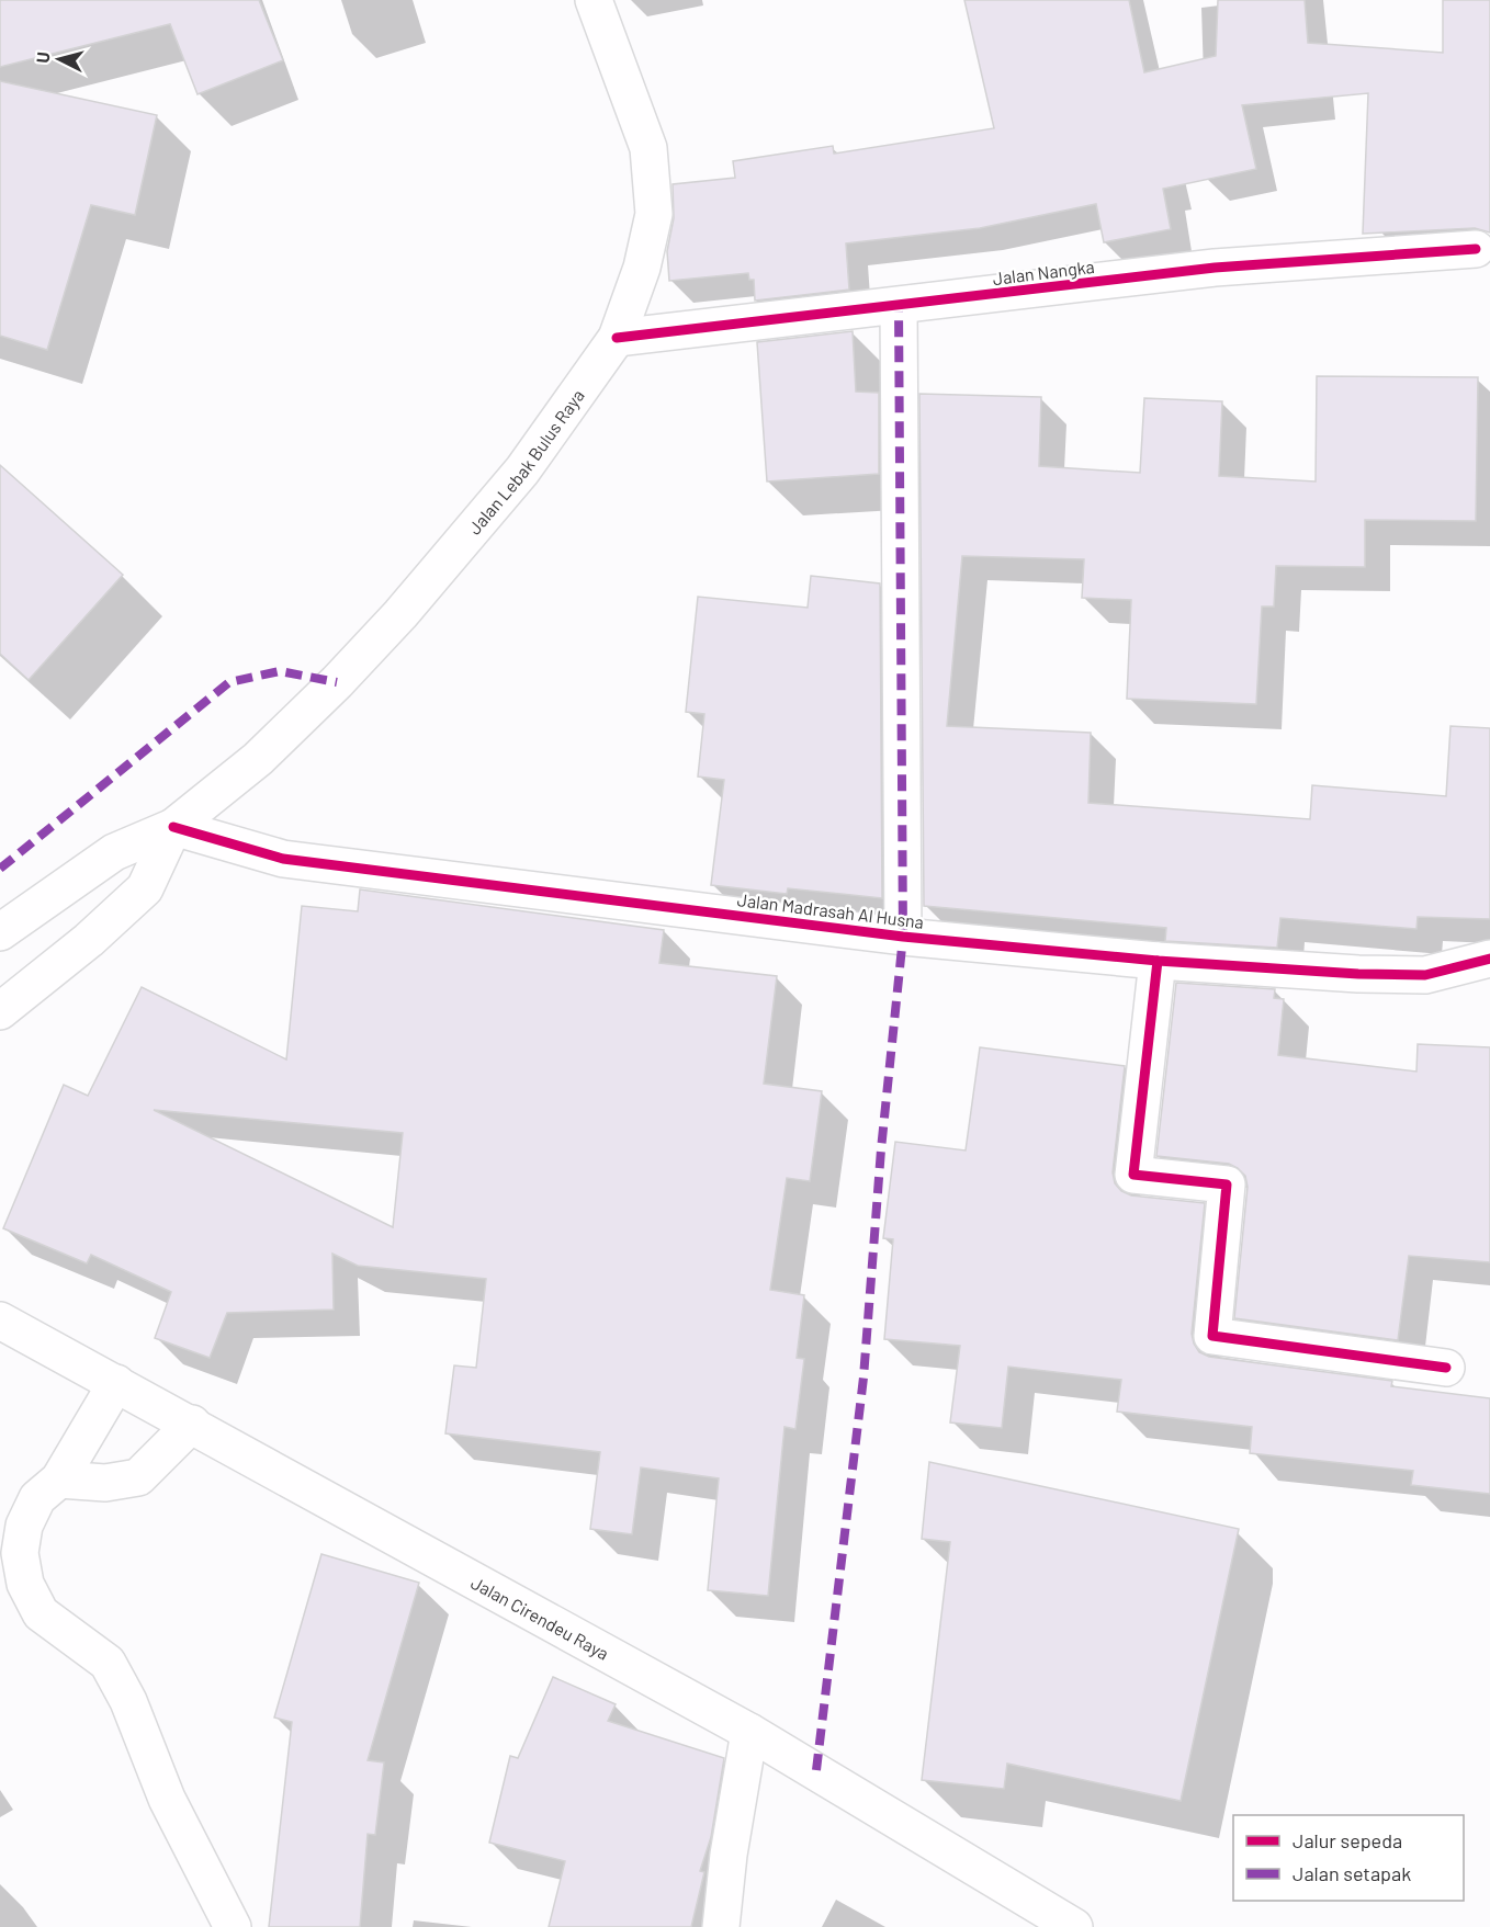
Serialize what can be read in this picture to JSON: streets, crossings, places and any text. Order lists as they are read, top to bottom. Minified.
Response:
{"streets":{"street":["Jalan Nangka","Jalan Lebak Bulus Raya","Jalan Madrasah Al Husna","Jalan Cirendeu Raya"]},"crossings":[["Jalan Nangka","Jalan Lebak Bulus Raya"],["Jalan Lebak Bulus Raya","Jalan Madrasah Al Husna"]],"legend":["Jalur sepeda","Jalan setapak"],"north":"left"}
